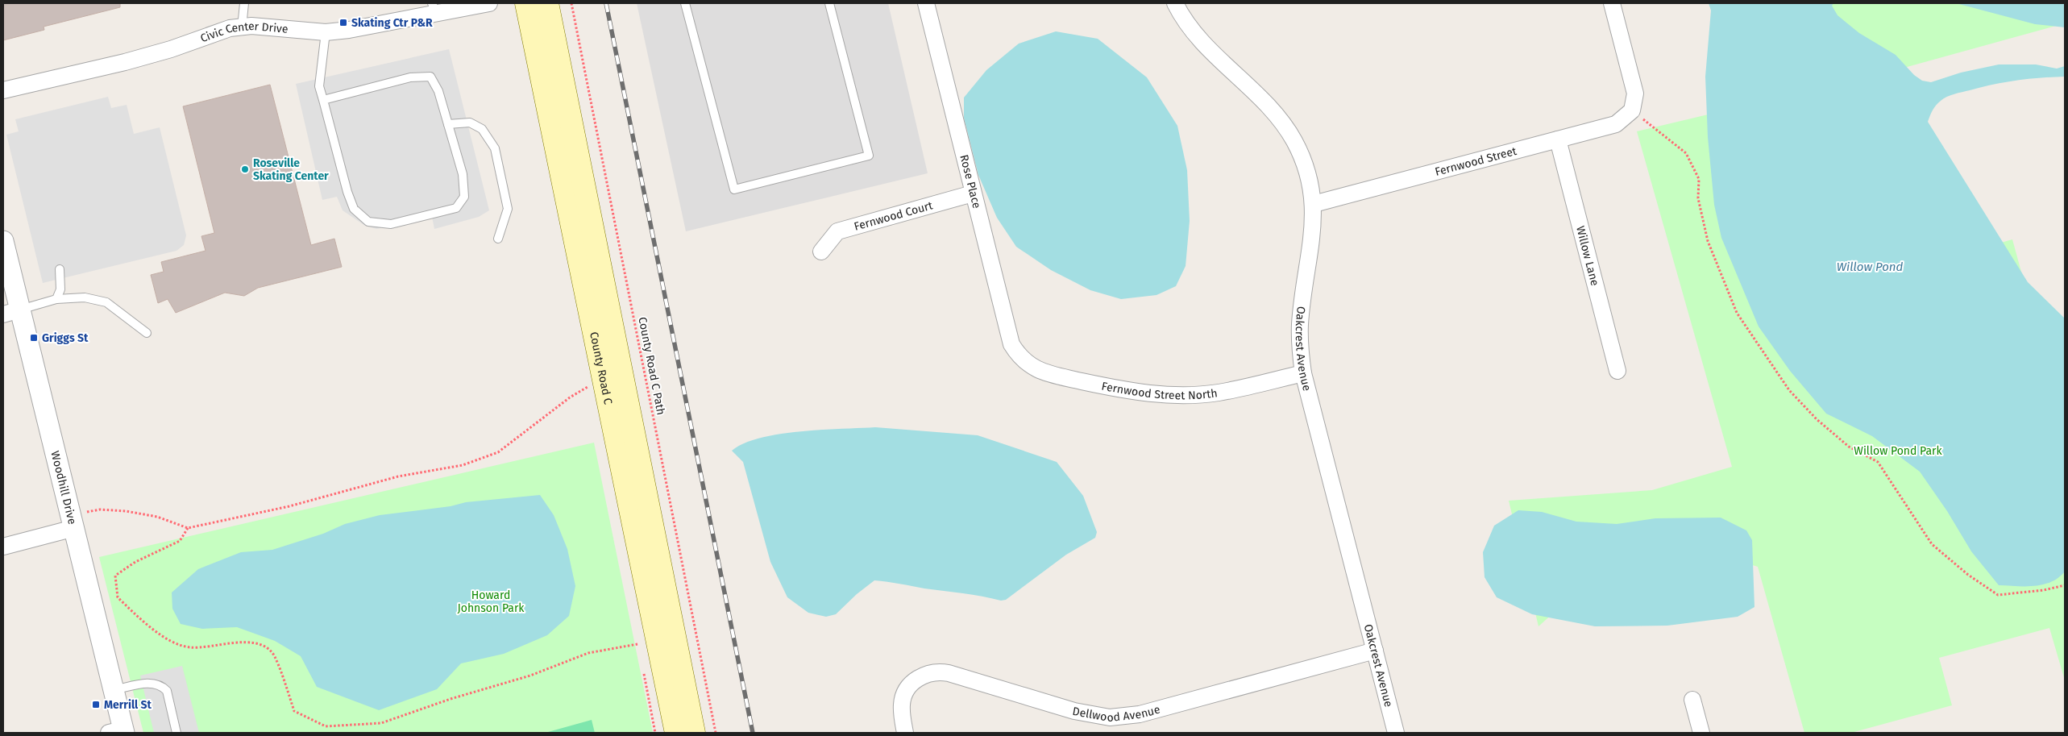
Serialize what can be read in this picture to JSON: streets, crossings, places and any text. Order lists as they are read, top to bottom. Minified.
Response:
{"streets":{"main road":["County Road C"],"street":["Civic Center Drive","Fernwood Street","Rose Place","Fernwood Court","Willow Lane","Oakcrest Avenue","Fernwood Street North","Woodhill Drive","Dellwood Avenue"],"path":["County Road C Path"]},"crossings":[["Fernwood Street","Willow Lane"],["Fernwood Street","Oakcrest Avenue"],["Rose Place","Fernwood Court"],["Rose Place","Fernwood Street North"],["Oakcrest Avenue","Fernwood Street North"],["Oakcrest Avenue","Dellwood Avenue"]],"water":["Willow Pond"],"parks":["Willow Pond Park","Howard Johnson Park"],"places":{"transit":["Skating Ctr P&R","Griggs St","Merrill St"],"other":["Roseville Skating Center"]}}
